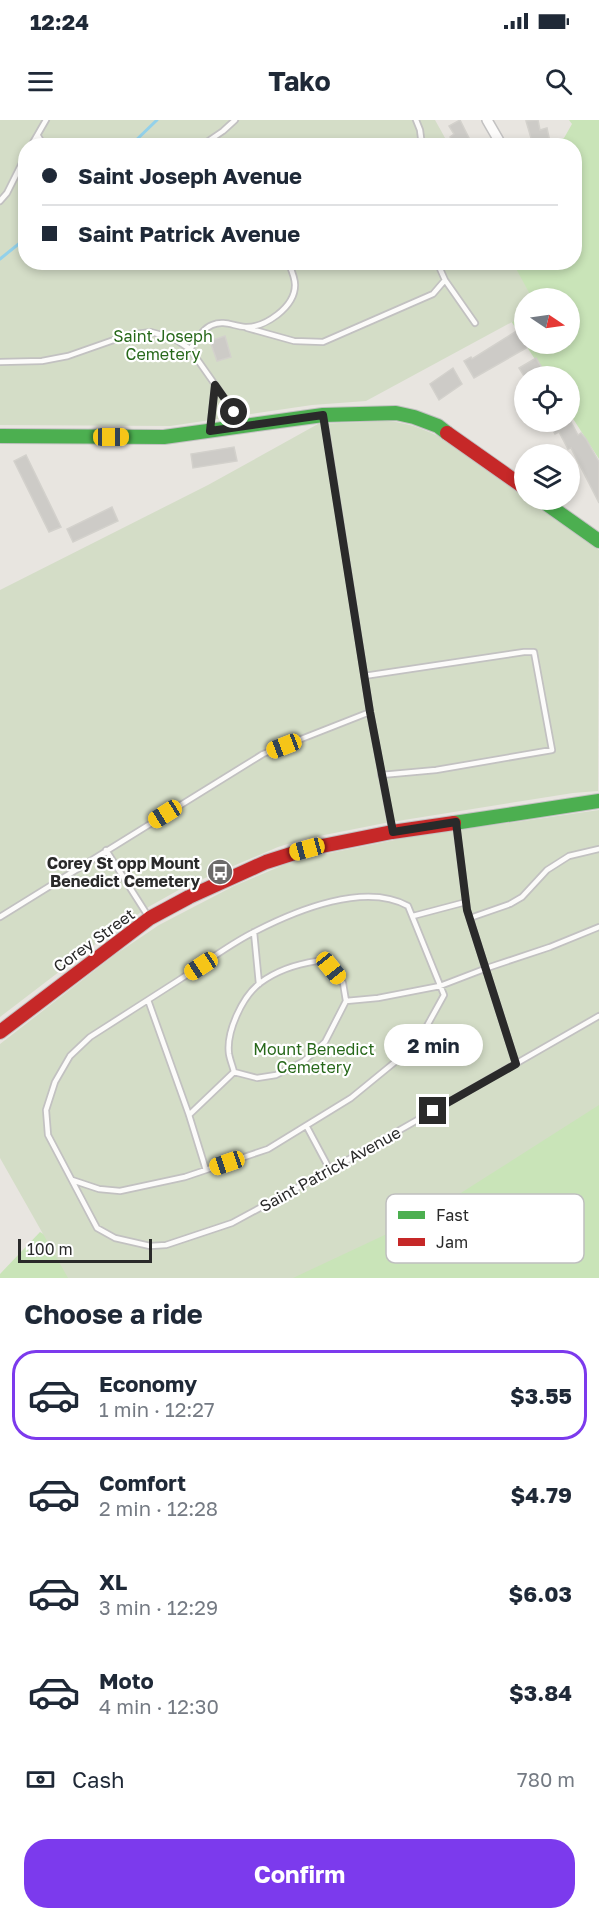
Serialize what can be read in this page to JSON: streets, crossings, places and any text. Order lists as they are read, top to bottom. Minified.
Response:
{"streets":{"street":["Corey Street"],"lane":["Saint Patrick Avenue"]},"parks":["Saint Joseph Cemetery","Mount Benedict Cemetery"],"places":{"bus stop":["Corey St opp Mount Benedict Cemetery"]},"legend":["Fast","Jam"],"scale_bar":"100 m","north":"right","page":{"status":"12:24","header":"Tako","banner":["Saint Joseph Avenue","Saint Patrick Avenue"],"bubble":"2 min","scale":"100 m","heading":"Choose a ride","list":[{"name":"Economy","note":"1 min · 12:27","value":"$3.55"},{"name":"Comfort","note":"2 min · 12:28","value":"$4.79"},{"name":"XL","note":"3 min · 12:29","value":"$6.03"},{"name":"Moto","note":"4 min · 12:30","value":"$3.84"}],"pay":["Cash","780 m"],"buttons":"Confirm"}}
